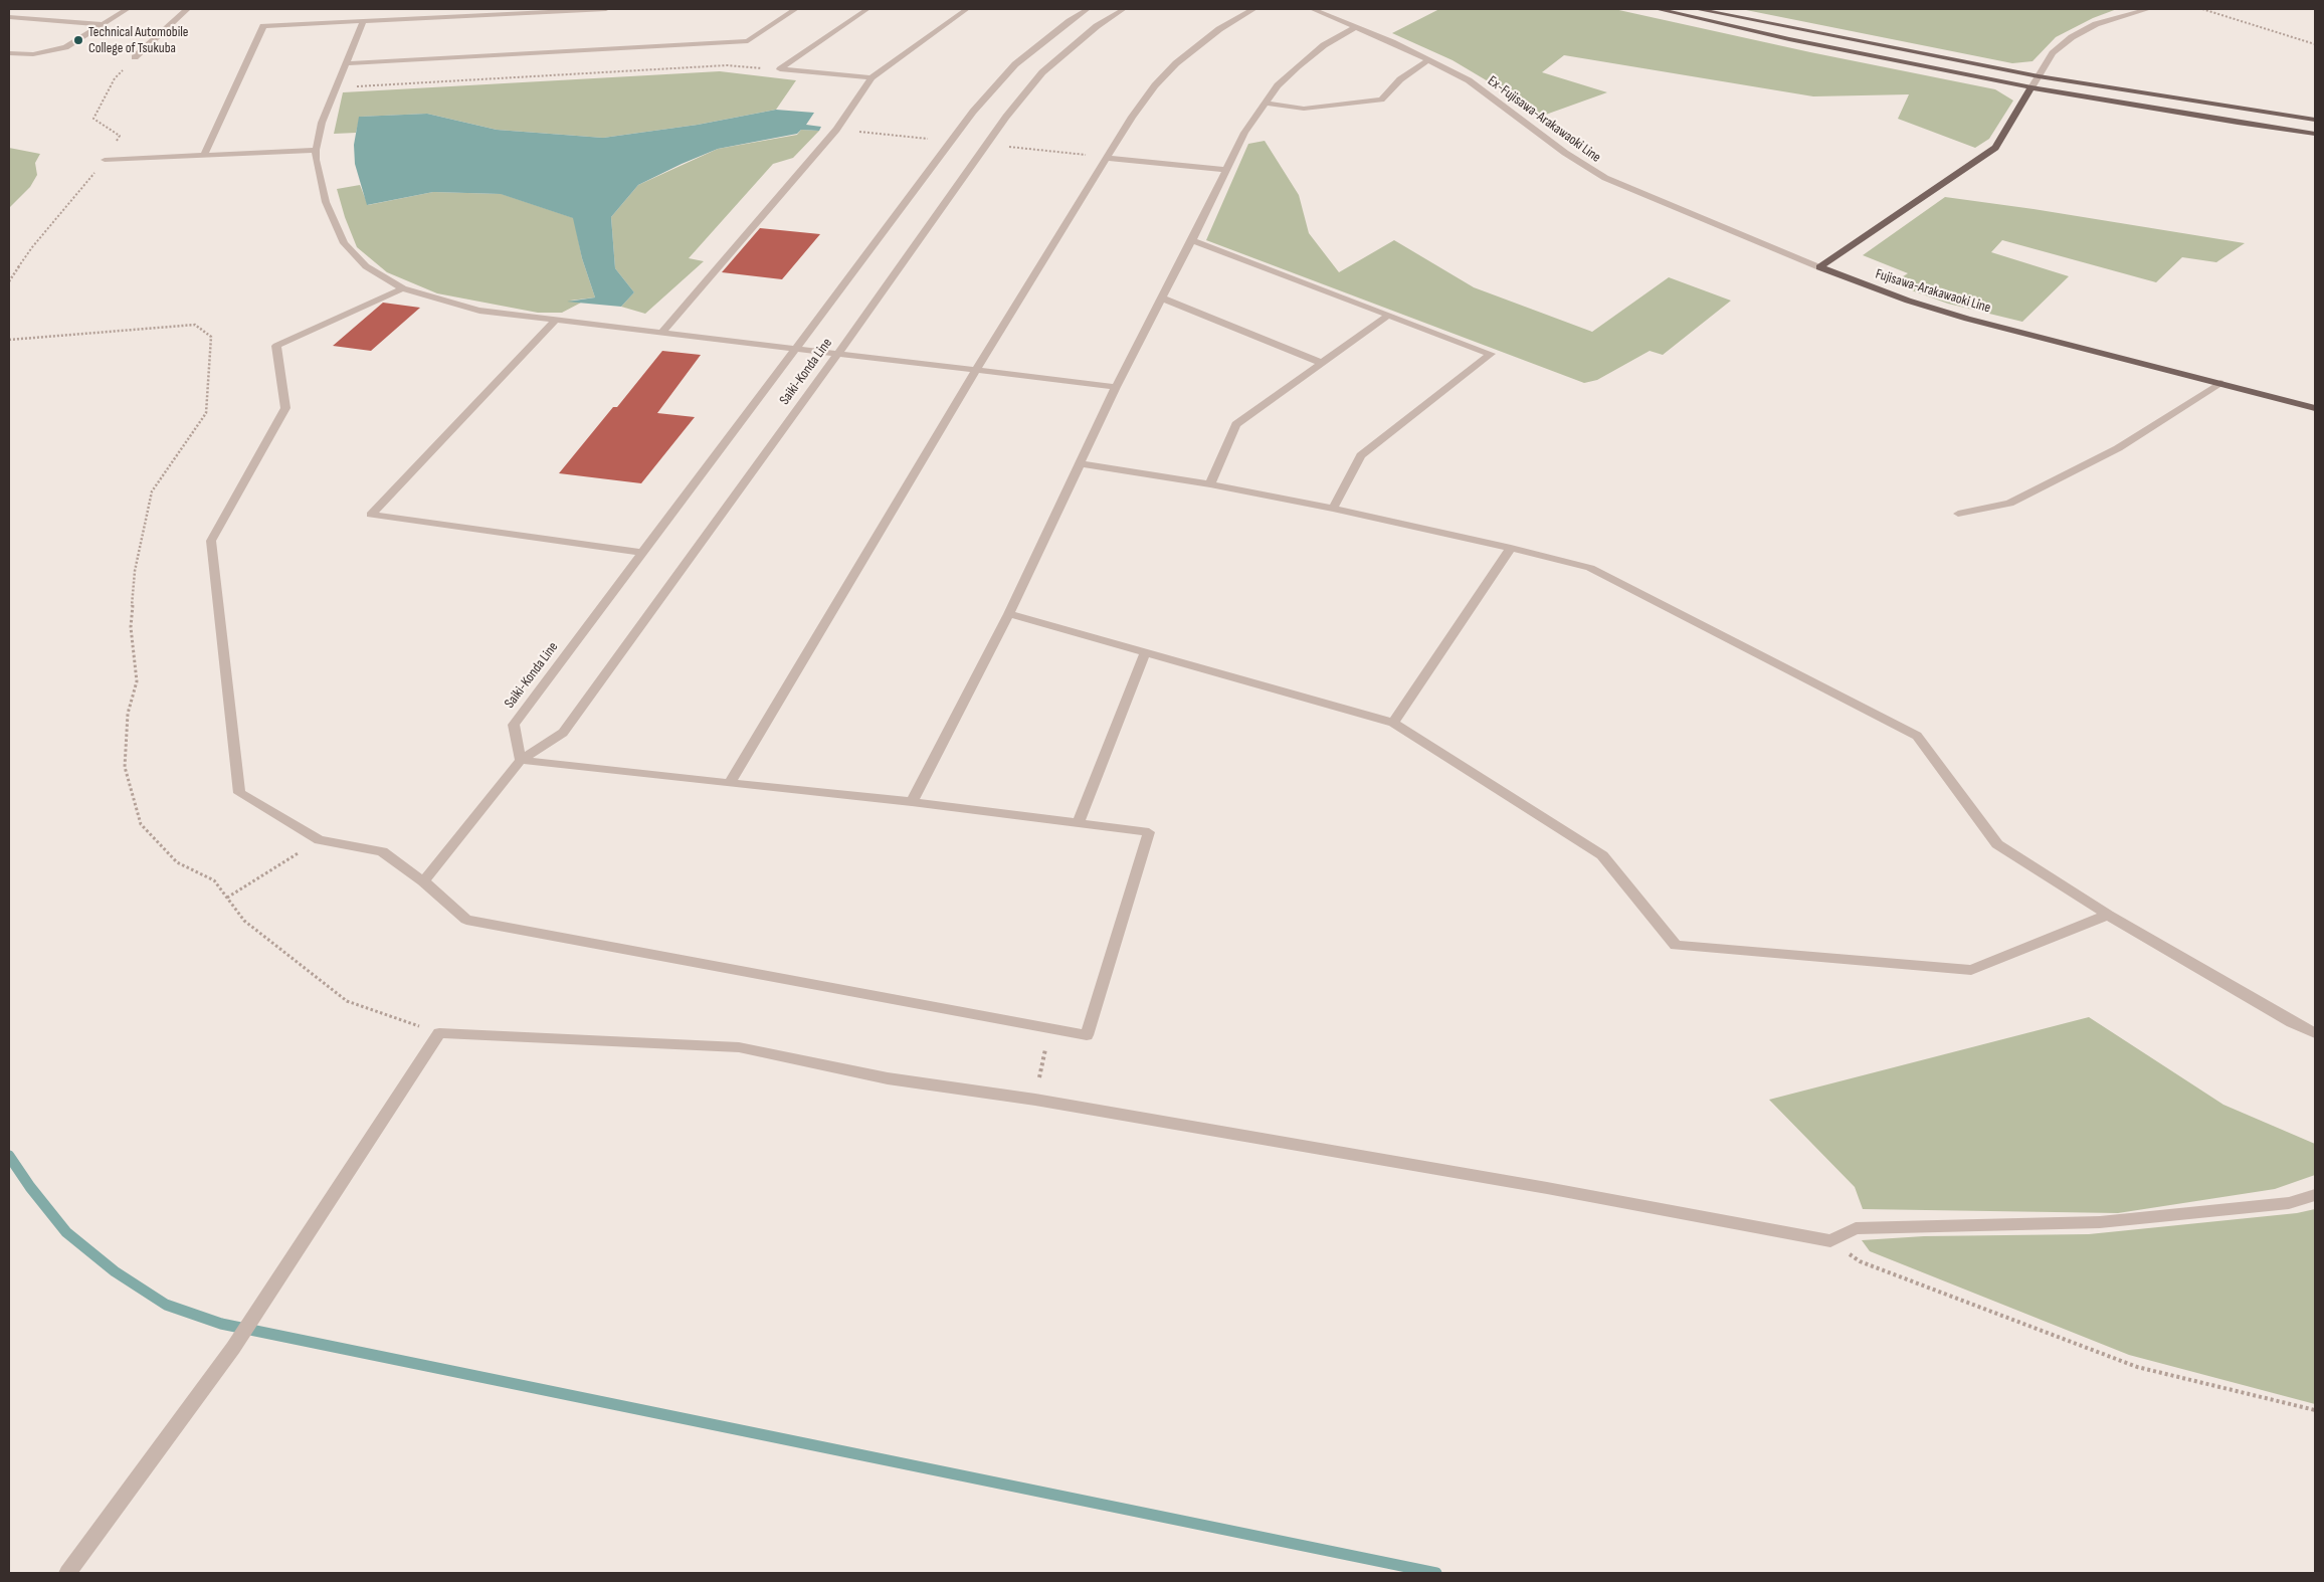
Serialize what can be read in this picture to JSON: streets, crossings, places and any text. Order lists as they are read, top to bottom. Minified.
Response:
{"streets":{"main road":["Fujisawa-Arakawaoki Line"],"street":["Ex-Fujisawa-Arakawaoki Line","Saiki-Konda Line"]},"crossings":[["Ex-Fujisawa-Arakawaoki Line","Fujisawa-Arakawaoki Line"]],"places":["Technical Automobile College of Tsukuba"]}
